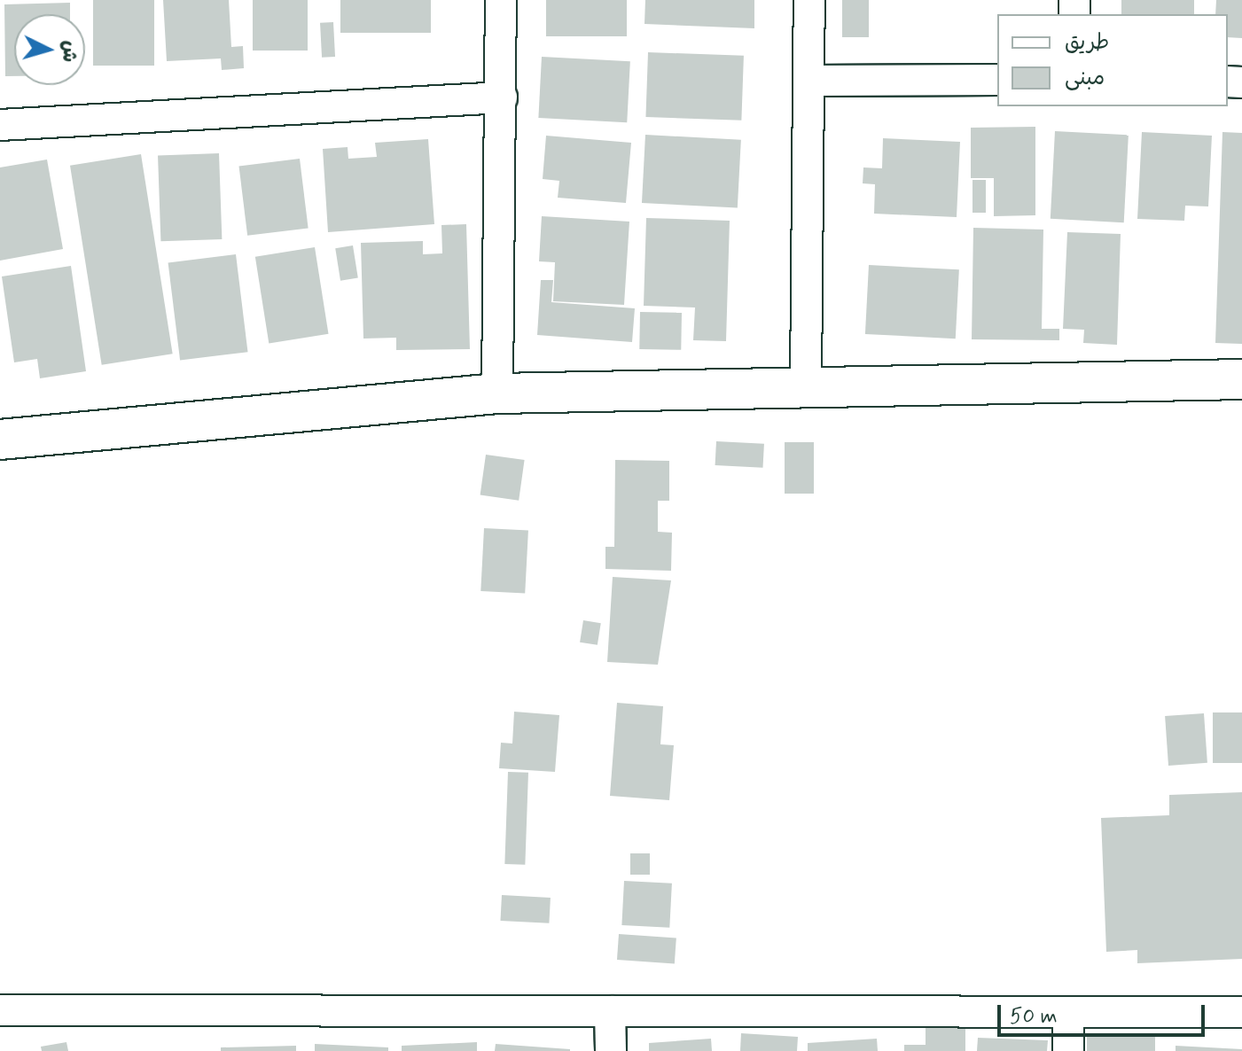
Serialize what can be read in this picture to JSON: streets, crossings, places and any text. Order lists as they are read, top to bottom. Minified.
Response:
{"legend":["طريق","مبنى"],"scale_bar":"50 m","north":"right"}
